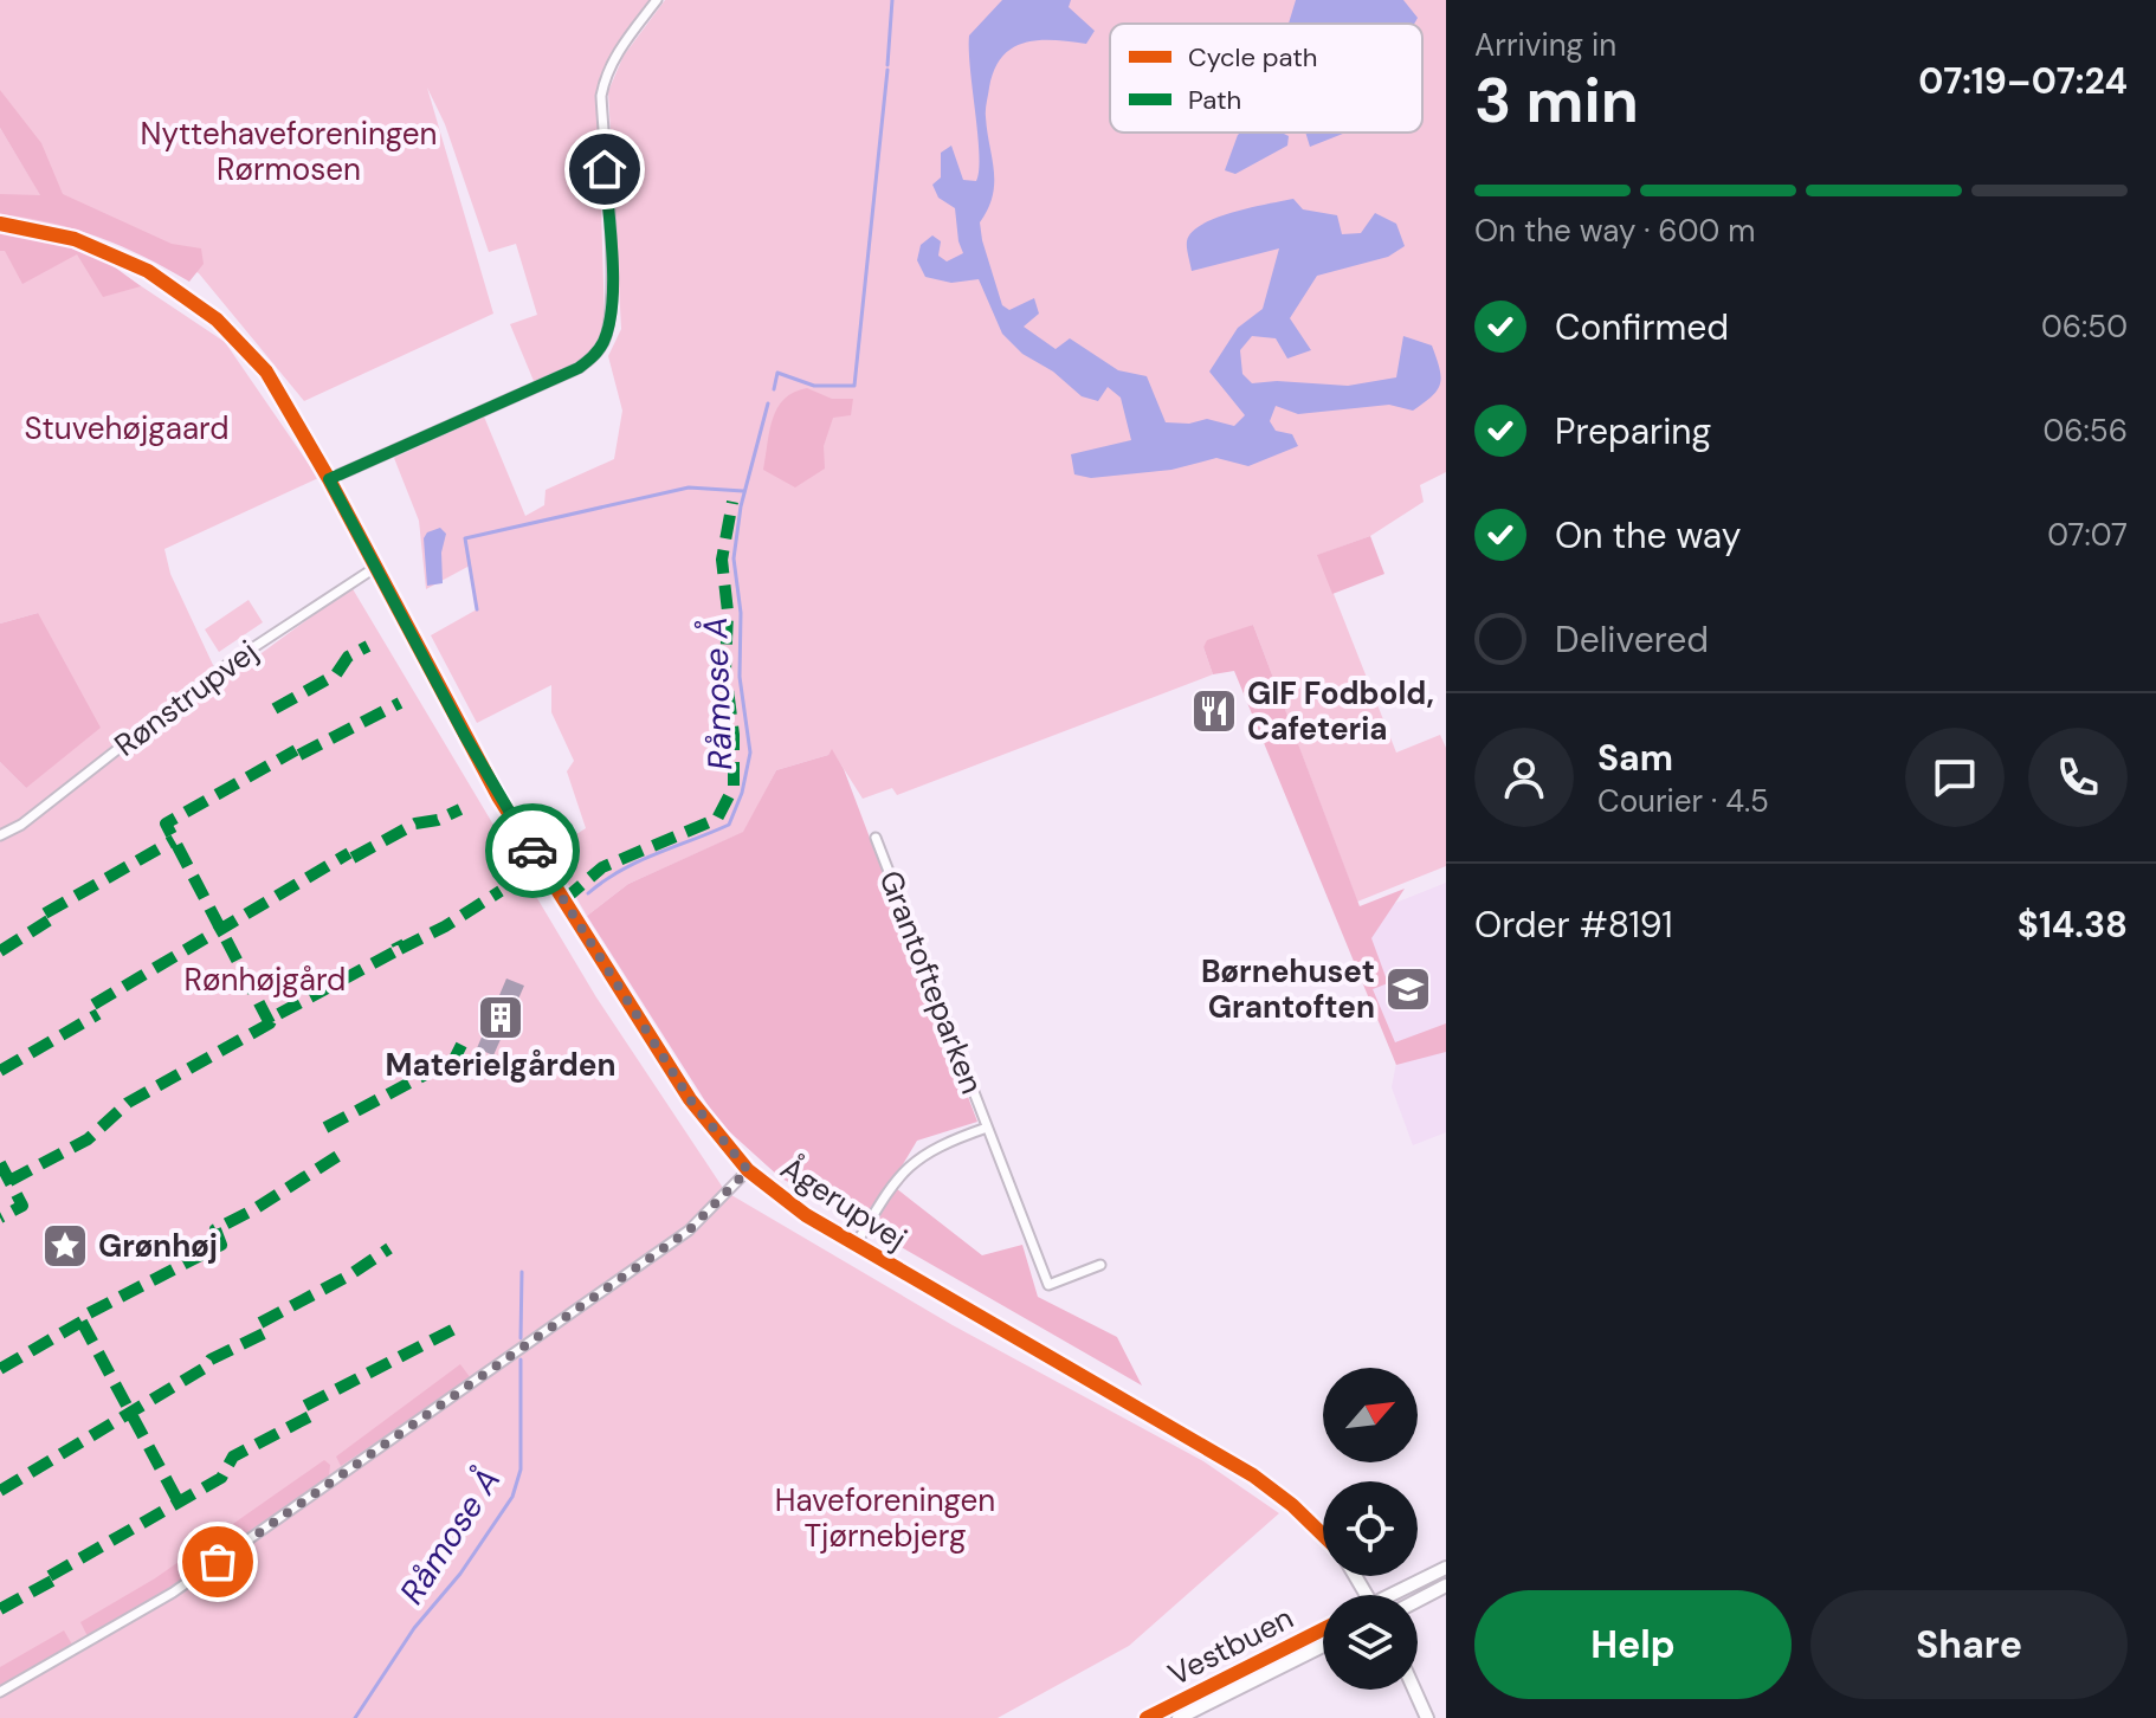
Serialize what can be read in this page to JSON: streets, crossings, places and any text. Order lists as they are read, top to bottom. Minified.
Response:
{"streets":{"street":["Rønstrupvej","Grantofteparken","Ågerupvej","Vestbuen"]},"crossings":[["Rønstrupvej","Ågerupvej"],["Grantofteparken","Ågerupvej"]],"water":["Råmose Å"],"parks":["Nyttehaveforeningen Rørmosen","Stuvehøjgaard","Rønhøjgård","Haveforeningen Tjørnebjerg"],"places":{"restaurant":["GIF Fodbold, Cafeteria"],"school or university":["Børnehuset Grantoften"],"building":["Materielgården"],"place":["Grønhøj"]},"legend":["Cycle path","Path"],"north":"top right","page":{"heading":["3 min","Arriving in","07:19–07:24"],"panel":["Sam","Courier · 4.5","Order #8191","$14.38"],"bar":"On the way · 600 m","list":[["Confirmed","06:50"],["Preparing","06:56"],["On the way","07:07"],"Delivered"],"buttons":["Help","Share"]}}
